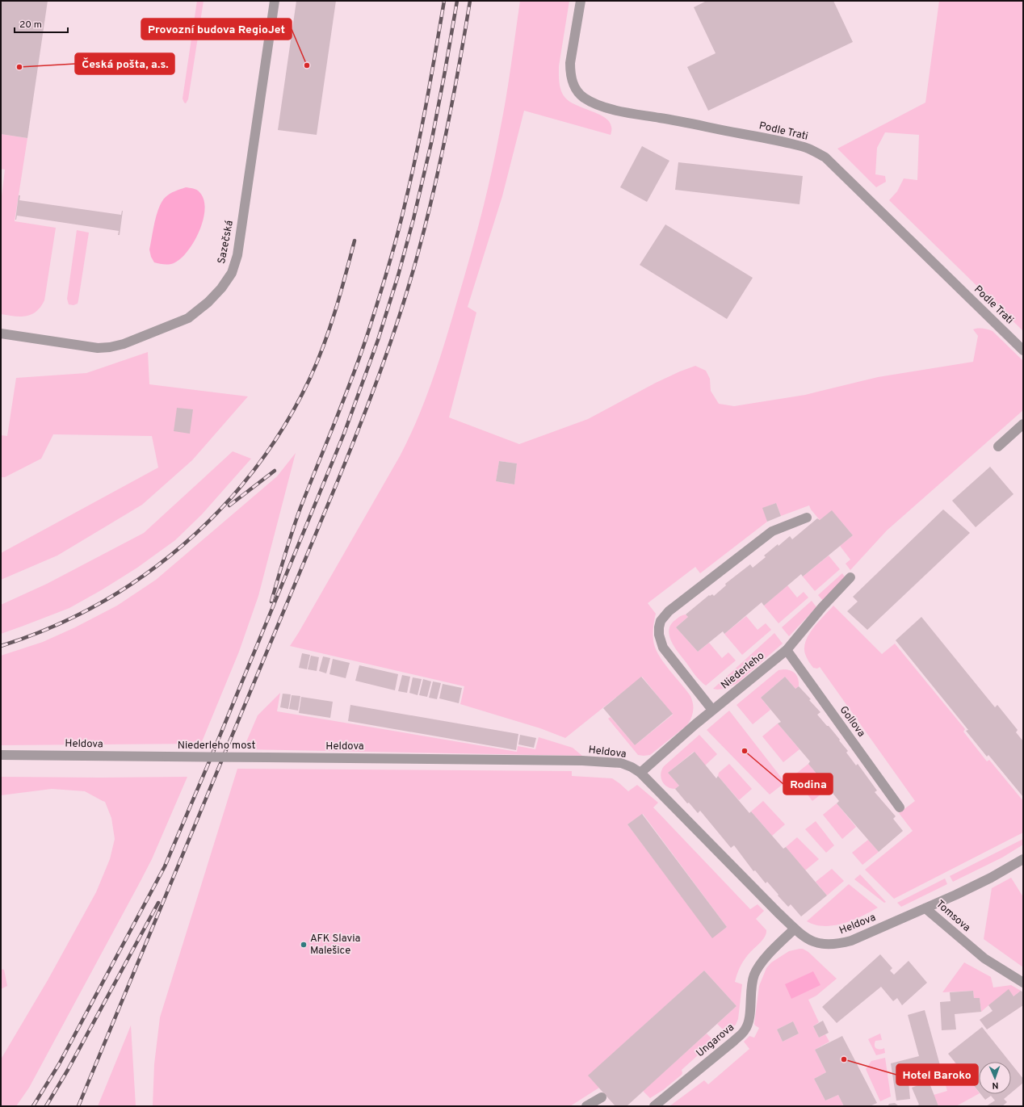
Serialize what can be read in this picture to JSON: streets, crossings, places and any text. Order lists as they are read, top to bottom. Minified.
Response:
{"streets":{"street":["Podle Trati","Sazečská","Niederleho","Gollova","Heldova","Niederleho most","Tomsova","Ungarova"]},"crossings":[["Niederleho","Gollova"],["Niederleho","Heldova"],["Heldova","Niederleho most"],["Heldova","Tomsova"],["Heldova","Ungarova"]],"places":["Provozní budova RegioJet","Česká pošta, a.s.","Rodina","AFK Slavia Malešice","Hotel Baroko"],"scale_bar":"20 m","north":"bottom"}
